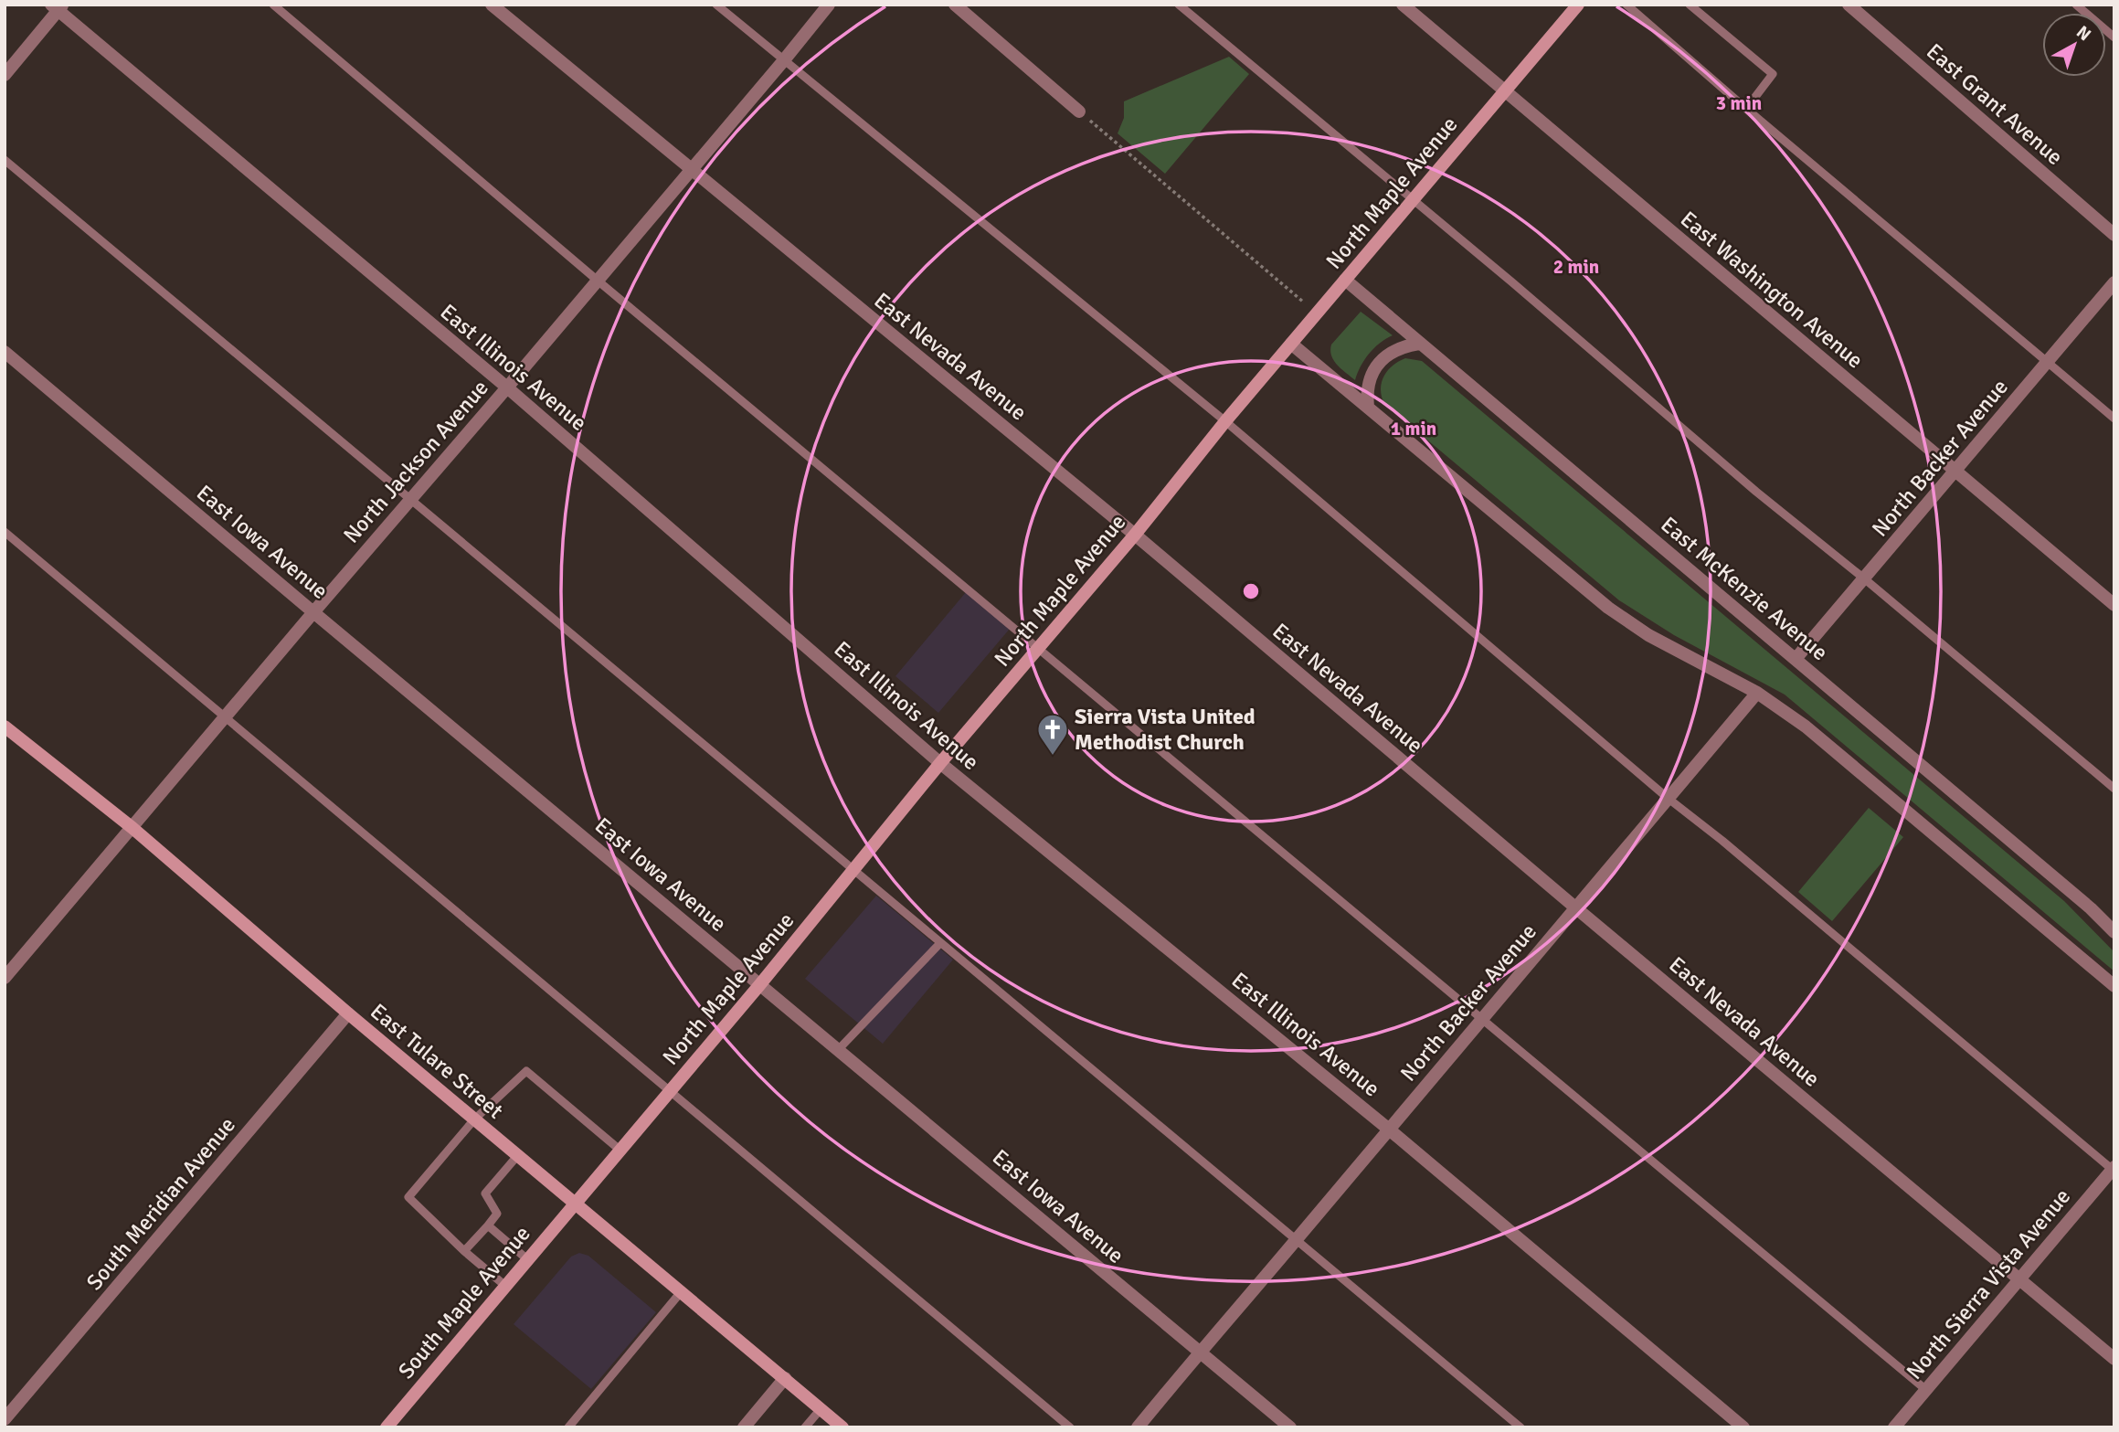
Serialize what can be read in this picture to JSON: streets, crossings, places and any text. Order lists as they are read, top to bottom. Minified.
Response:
{"streets":{"main road":["North Maple Avenue","East Tulare Street","South Maple Avenue"],"street":["East Grant Avenue","East Washington Avenue","East Nevada Avenue","East Illinois Avenue","North Backer Avenue","North Jackson Avenue","East Iowa Avenue","East McKenzie Avenue","South Meridian Avenue","North Sierra Vista Avenue"]},"crossings":[["North Maple Avenue","East Washington Avenue"],["North Maple Avenue","East Nevada Avenue"],["North Maple Avenue","East Illinois Avenue"],["North Maple Avenue","East Iowa Avenue"],["North Maple Avenue","East McKenzie Avenue"],["North Maple Avenue","East Tulare Street"],["North Maple Avenue","South Maple Avenue"],["East Washington Avenue","North Backer Avenue"],["East Nevada Avenue","North Backer Avenue"],["East Nevada Avenue","North Jackson Avenue"],["East Nevada Avenue","North Sierra Vista Avenue"],["East Illinois Avenue","North Backer Avenue"],["East Illinois Avenue","North Jackson Avenue"],["North Backer Avenue","East Iowa Avenue"],["North Backer Avenue","East McKenzie Avenue"],["North Jackson Avenue","East Iowa Avenue"],["North Jackson Avenue","East Tulare Street"],["East Tulare Street","South Meridian Avenue"],["East Tulare Street","South Maple Avenue"]],"places":{"church":["Sierra Vista United Methodist Church"]},"north":"top right","rings":["3 min","2 min","1 min"]}
